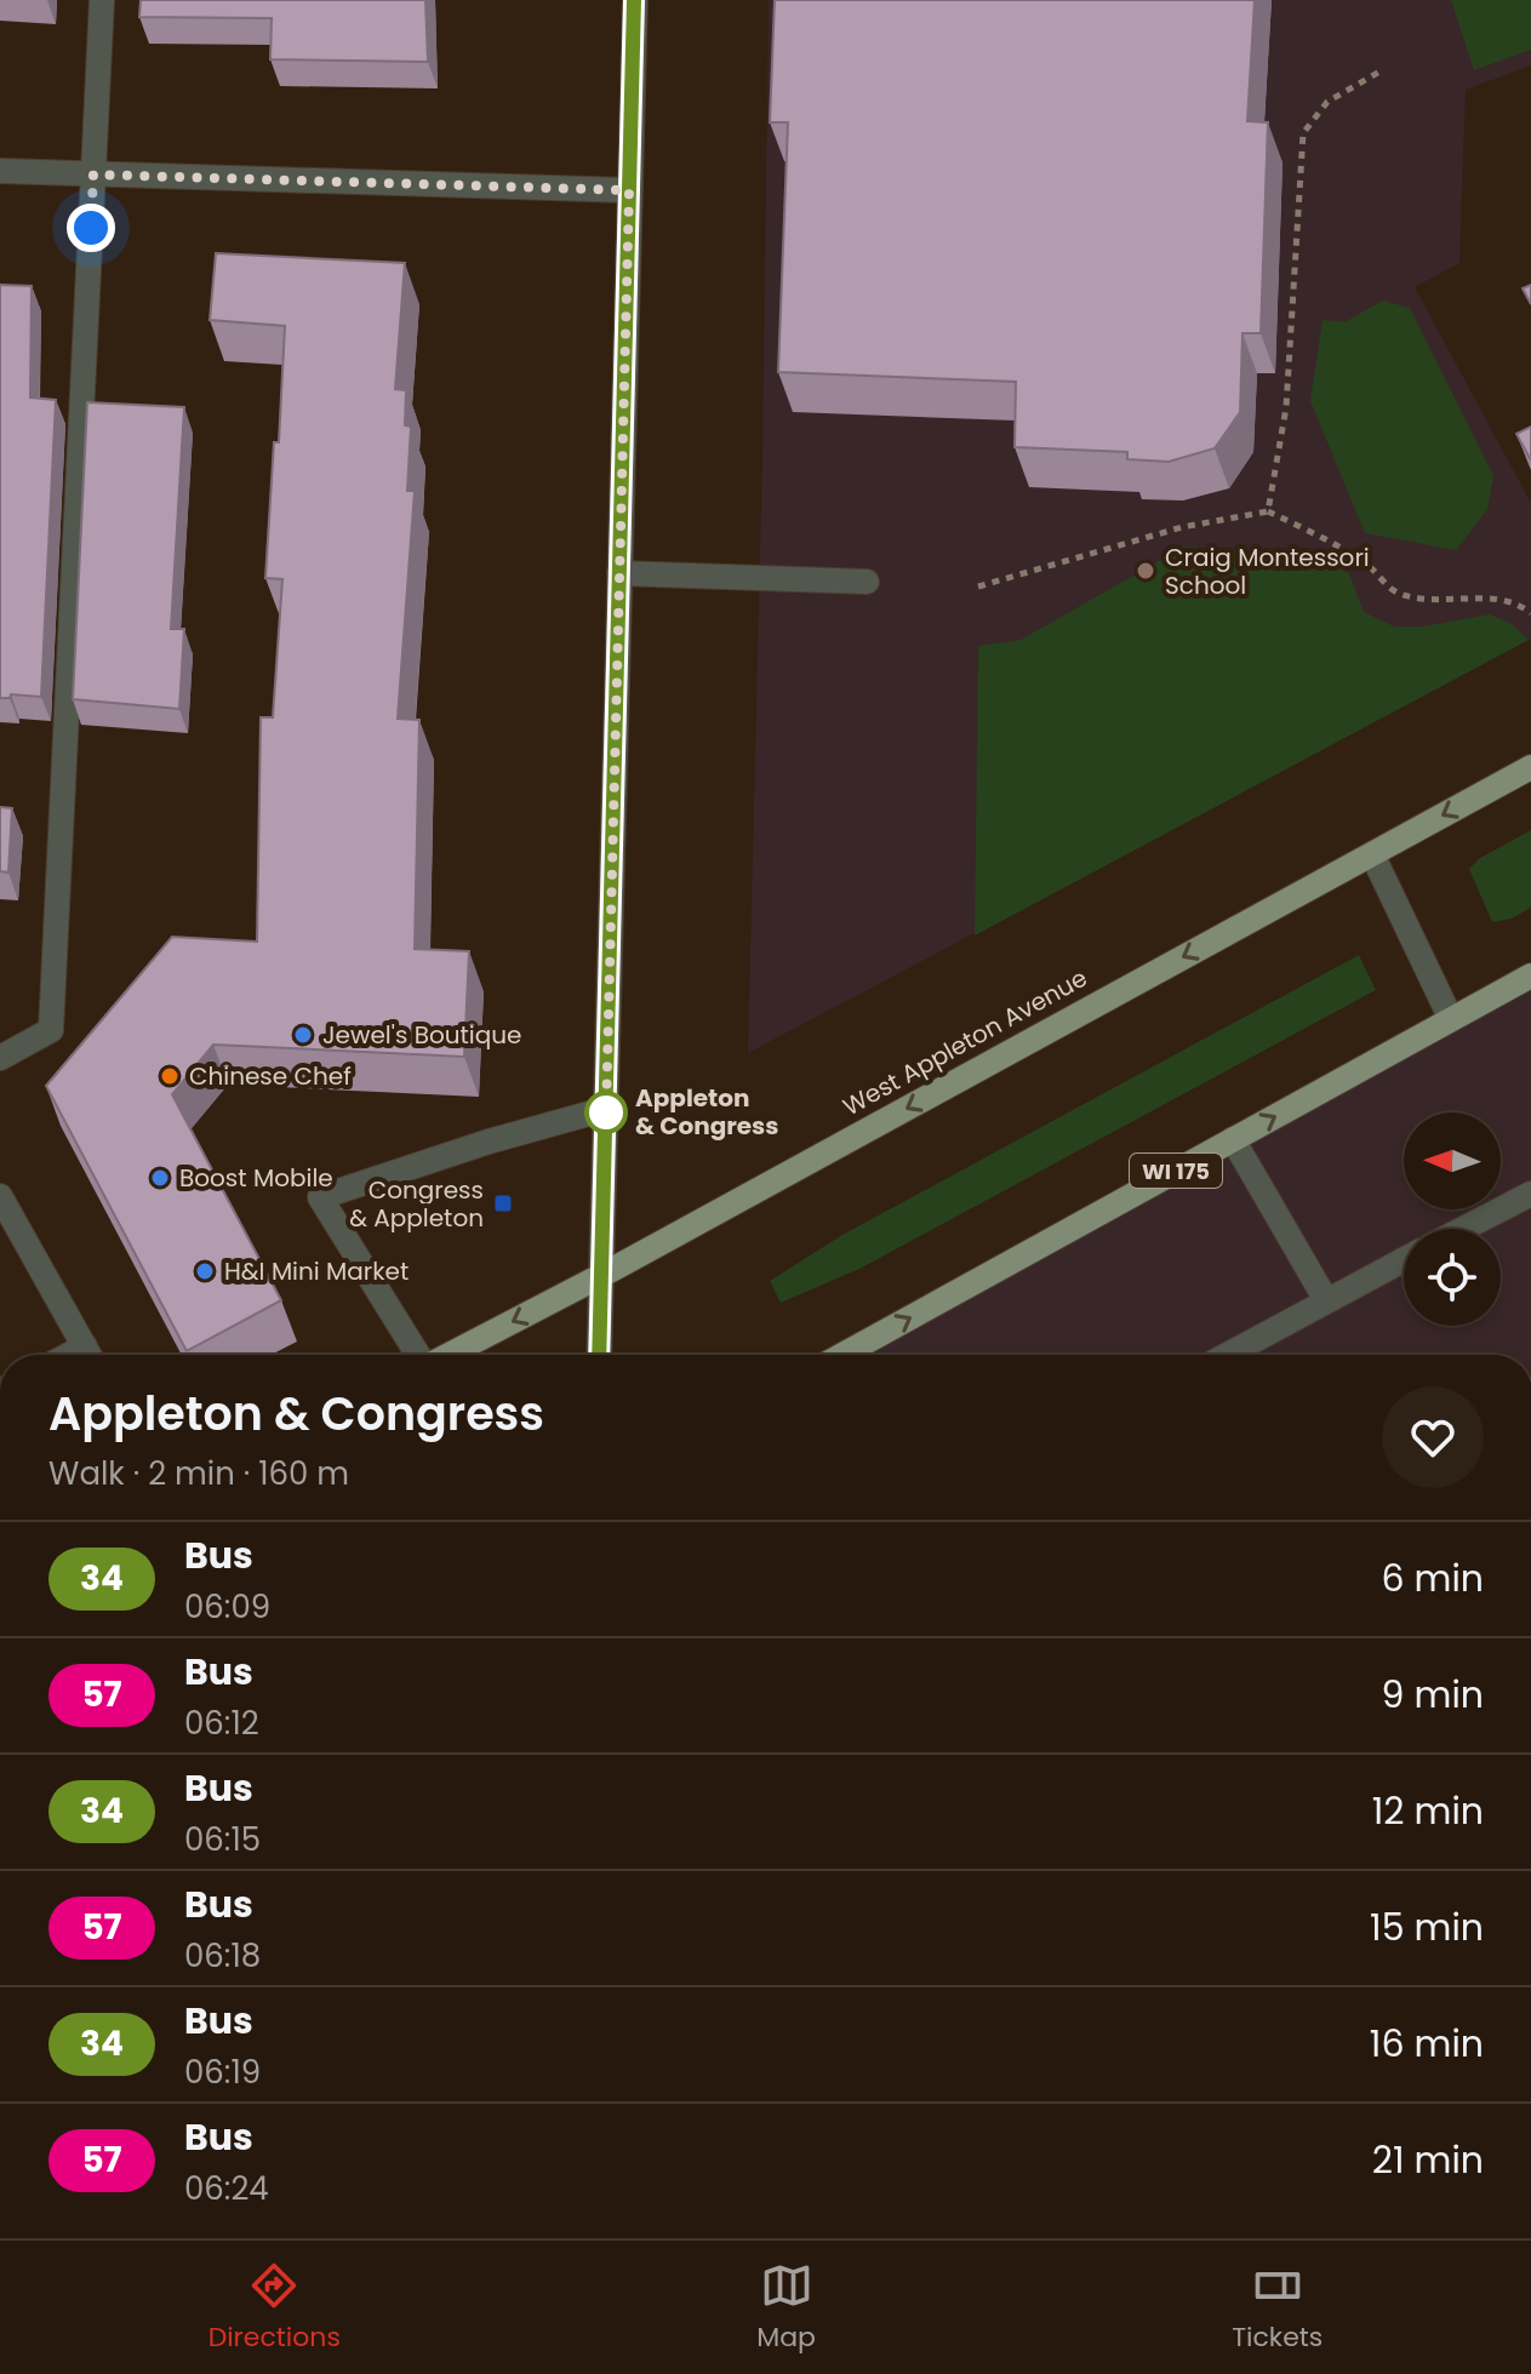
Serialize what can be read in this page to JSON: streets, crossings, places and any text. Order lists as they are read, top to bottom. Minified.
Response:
{"streets":{"main road":["West Appleton Avenue","WI 175"]},"places":{"other":["Craig Montessori School","Jewel's Boutique","Chinese Chef","Appleton & Congress","Boost Mobile","H&I Mini Market"],"transit":["Congress & Appleton"]},"lines":["bus line 34"],"north":"left","page":{"heading":["Appleton & Congress","Walk · 2 min · 160 m"],"list":[{"mark":"34","name":"Bus","note":"06:09","value":"6 min"},{"mark":"57","name":"Bus","note":"06:12","value":"9 min"},{"mark":"34","name":"Bus","note":"06:15","value":"12 min"},{"mark":"57","name":"Bus","note":"06:18","value":"15 min"},{"mark":"34","name":"Bus","note":"06:19","value":"16 min"},{"mark":"57","name":"Bus","note":"06:24","value":"21 min"}],"tabs":["Directions","Map","Tickets"]}}
